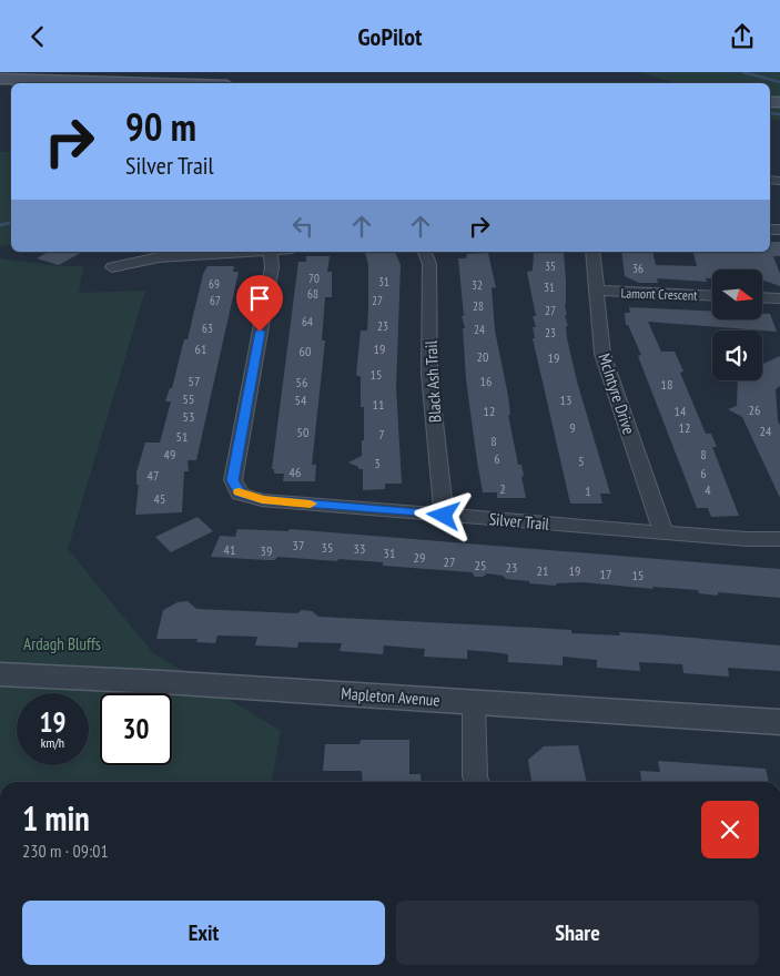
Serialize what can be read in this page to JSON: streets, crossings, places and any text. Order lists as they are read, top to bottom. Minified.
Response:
{"streets":{"street":["Lamont Crescent","Black Ash Trail","McIntyre Drive","Silver Trail","Mapleton Avenue"]},"crossings":[["Lamont Crescent","McIntyre Drive"],["Black Ash Trail","Silver Trail"],["McIntyre Drive","Silver Trail"]],"parks":["Ardagh Bluffs"],"house_numbers":["35","36","70","31","69","32","31","68","67","27","28","27","64","23","63","24","23","61","19","60","20","19","15","57","16","56","18","55","54","13","11","26","12","14","53","9","12","24","50","7","51","8","49","8","6","5","3","46","6","47","2","4","1","45","37","35","33","41","39","31","29","27","25","23","21","19","17","15"],"north":"right","page":{"header":"GoPilot","turn":["90 m","Silver Trail"],"speed":"19 km/h","limit":"30","heading":["1 min","230 m · 09:01"],"buttons":["Exit","Share"]}}
